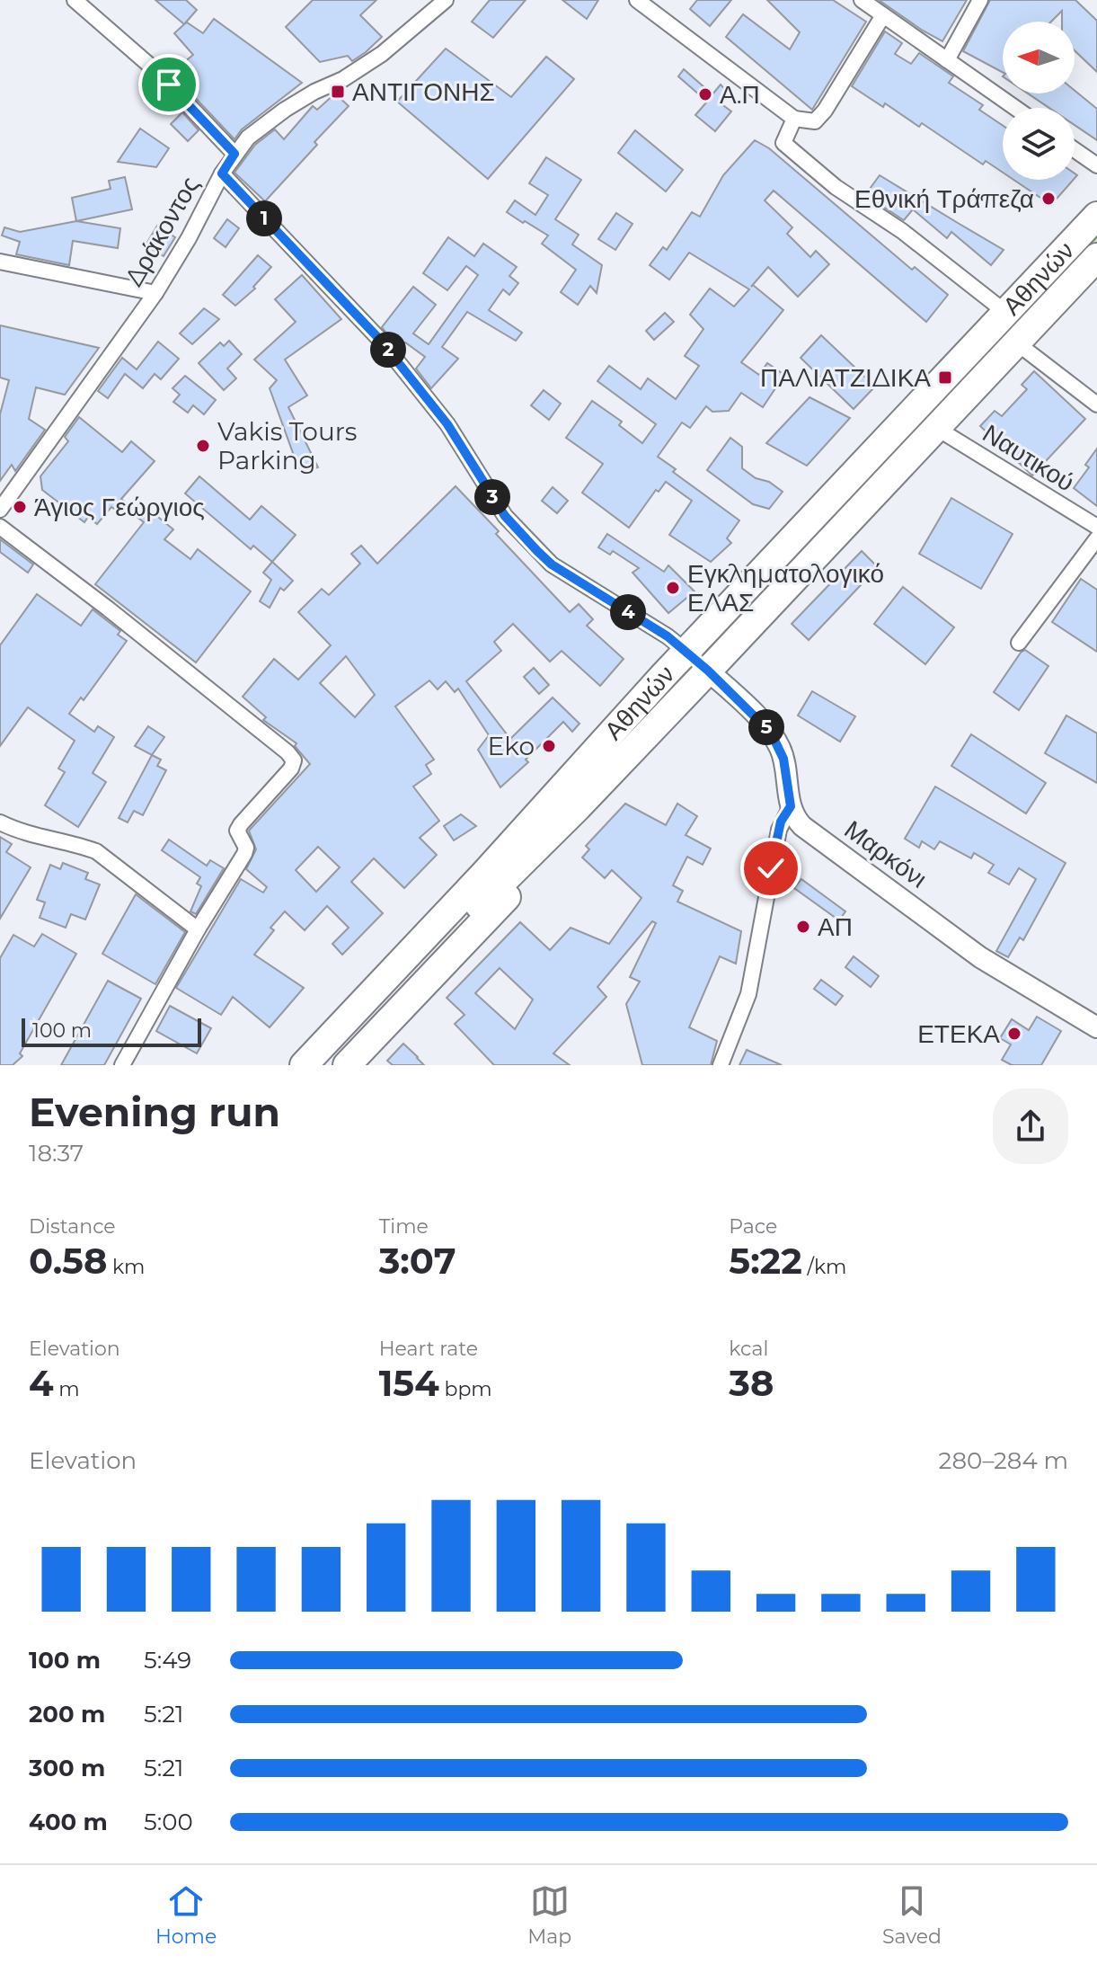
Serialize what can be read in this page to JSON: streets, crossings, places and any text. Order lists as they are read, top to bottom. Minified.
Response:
{"streets":{"highway":["Αθηνών"],"street":["Δράκοντος","Ναυτικού","Μαρκόνι"]},"crossings":[["Αθηνών","Ναυτικού"]],"places":{"transit":["ΑΝΤΙΓΟΝΗΣ","ΠΑΛΙΑΤΖΙΔΙΚΑ"],"other":["Α.Π","Εθνική Τράπεζα","Vakis Tours Parking","Άγιος Γεώργιος","Εγκληματολογικό ΕΛΑΣ","Eko","ΑΠ","ΕΤΕΚΑ"]},"scale_bar":"100 m","north":"left","page":{"pins":["1","2","3","4","5"],"scale":"100 m","heading":["Evening run","18:37"],"stats":[["Distance","0.58 km"],["Time","3:07"],["Pace","5:22 /km"],["Elevation","4 m"],["Heart rate","154 bpm"],["kcal","38"]],"chart":["Elevation","280–284 m"],"list":[{"name":"100 m","note":"5:49"},{"name":"200 m","note":"5:21"},{"name":"300 m","note":"5:21"},{"name":"400 m","note":"5:00"}],"tabs":["Home","Map","Saved"]}}
